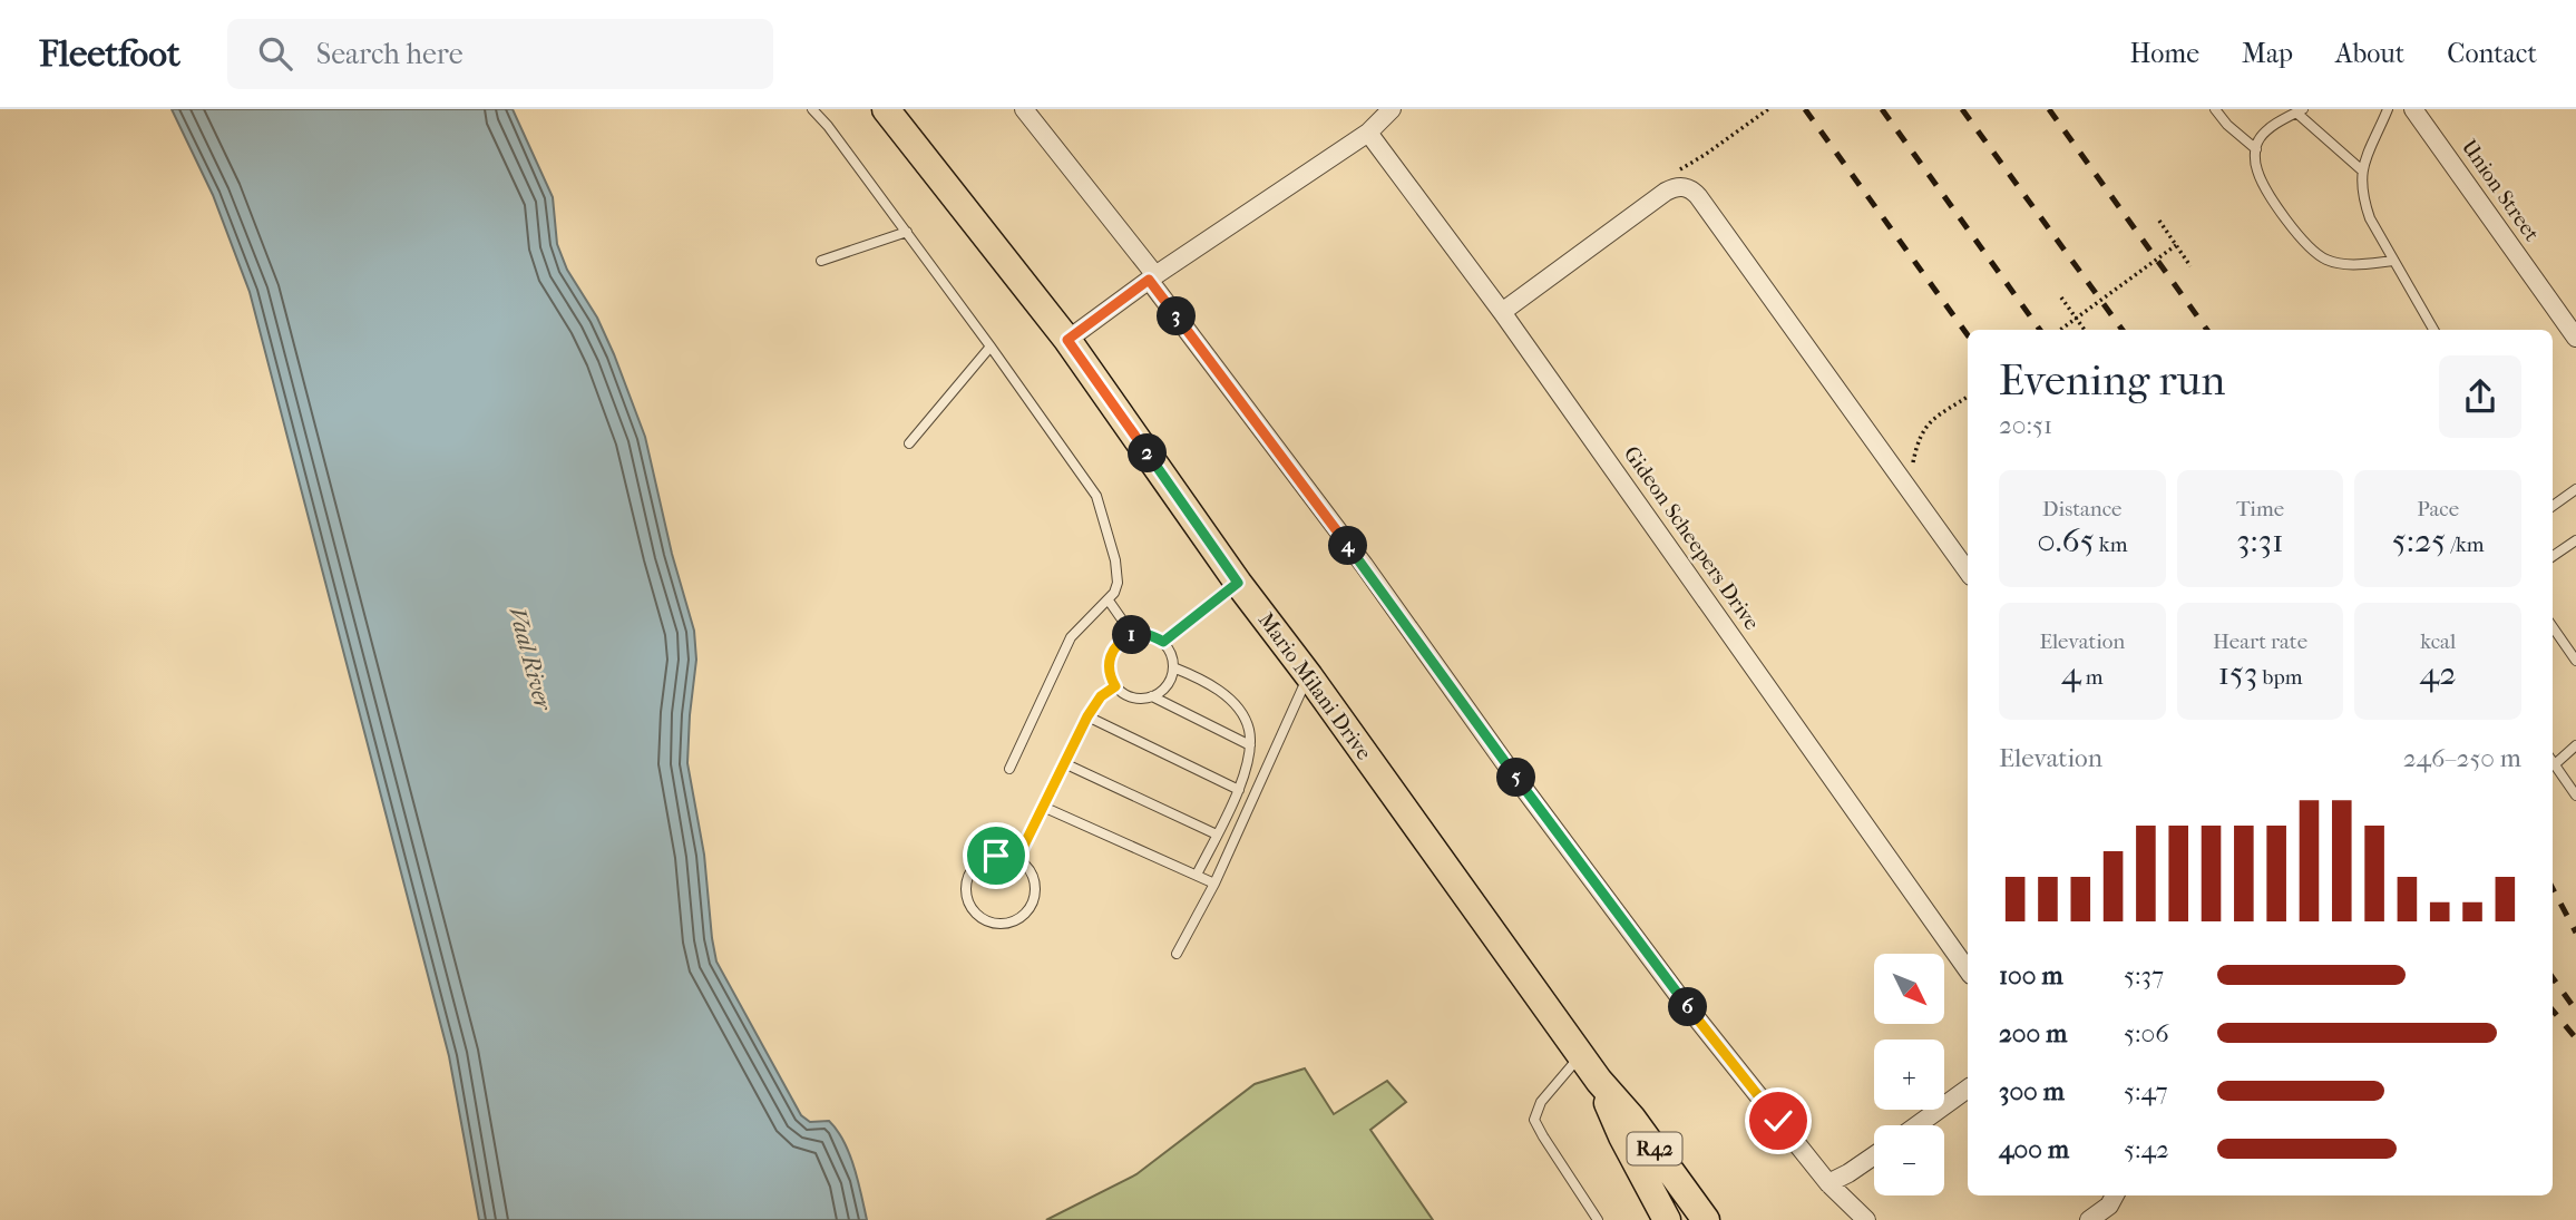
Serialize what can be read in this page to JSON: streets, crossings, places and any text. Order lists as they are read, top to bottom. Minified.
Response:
{"streets":{"main road":["Mario Milani Drive","R42"],"street":["Union Street","Gideon Scheepers Drive"]},"water":["Vaal River"],"north":"bottom right","page":{"header":"Fleetfoot","search":"Search here","nav":["Home","Map","About","Contact"],"pins":["3","2","4","1","5","6"],"heading":["Evening run","20:51"],"stats":[["Distance","0.65 km"],["Time","3:31"],["Pace","5:25 /km"],["Elevation","4 m"],["Heart rate","153 bpm"],["kcal","42"]],"chart":["Elevation","246–250 m"],"list":[{"name":"100 m","note":"5:37"},{"name":"200 m","note":"5:06"},{"name":"300 m","note":"5:47"},{"name":"400 m","note":"5:42"}],"map_buttons":["+","−"]}}
